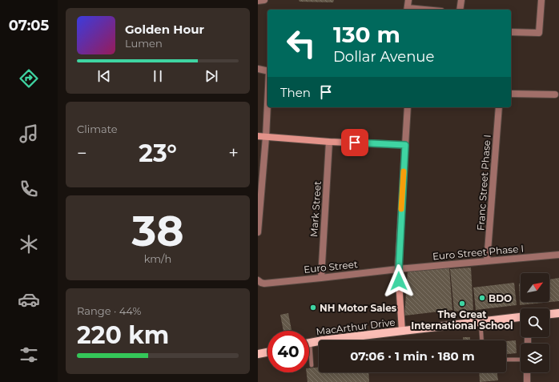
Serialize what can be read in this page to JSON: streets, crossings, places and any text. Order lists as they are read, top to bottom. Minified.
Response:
{"streets":{"main road":["MacArthur Drive"],"street":["Franc Street Phase I","Mark Street","Euro Street Phase I","Euro Street"]},"crossings":[["Franc Street Phase I","Euro Street Phase I"],["Mark Street","Euro Street"],["Euro Street Phase I","Euro Street"]],"places":["BDO","The Great International School","NH Motor Sales"],"north":"top right","page":{"tabs":"07:05","turn":["130 m","Dollar Avenue"],"song":["Golden Hour","Lumen"],"then":"Then","tile":["Climate",["38","km/h"],["Range · 44%","220 km"]],"heat":["−","23°","+"],"limit":"40","trip":"07:06 · 1 min · 180 m"}}
